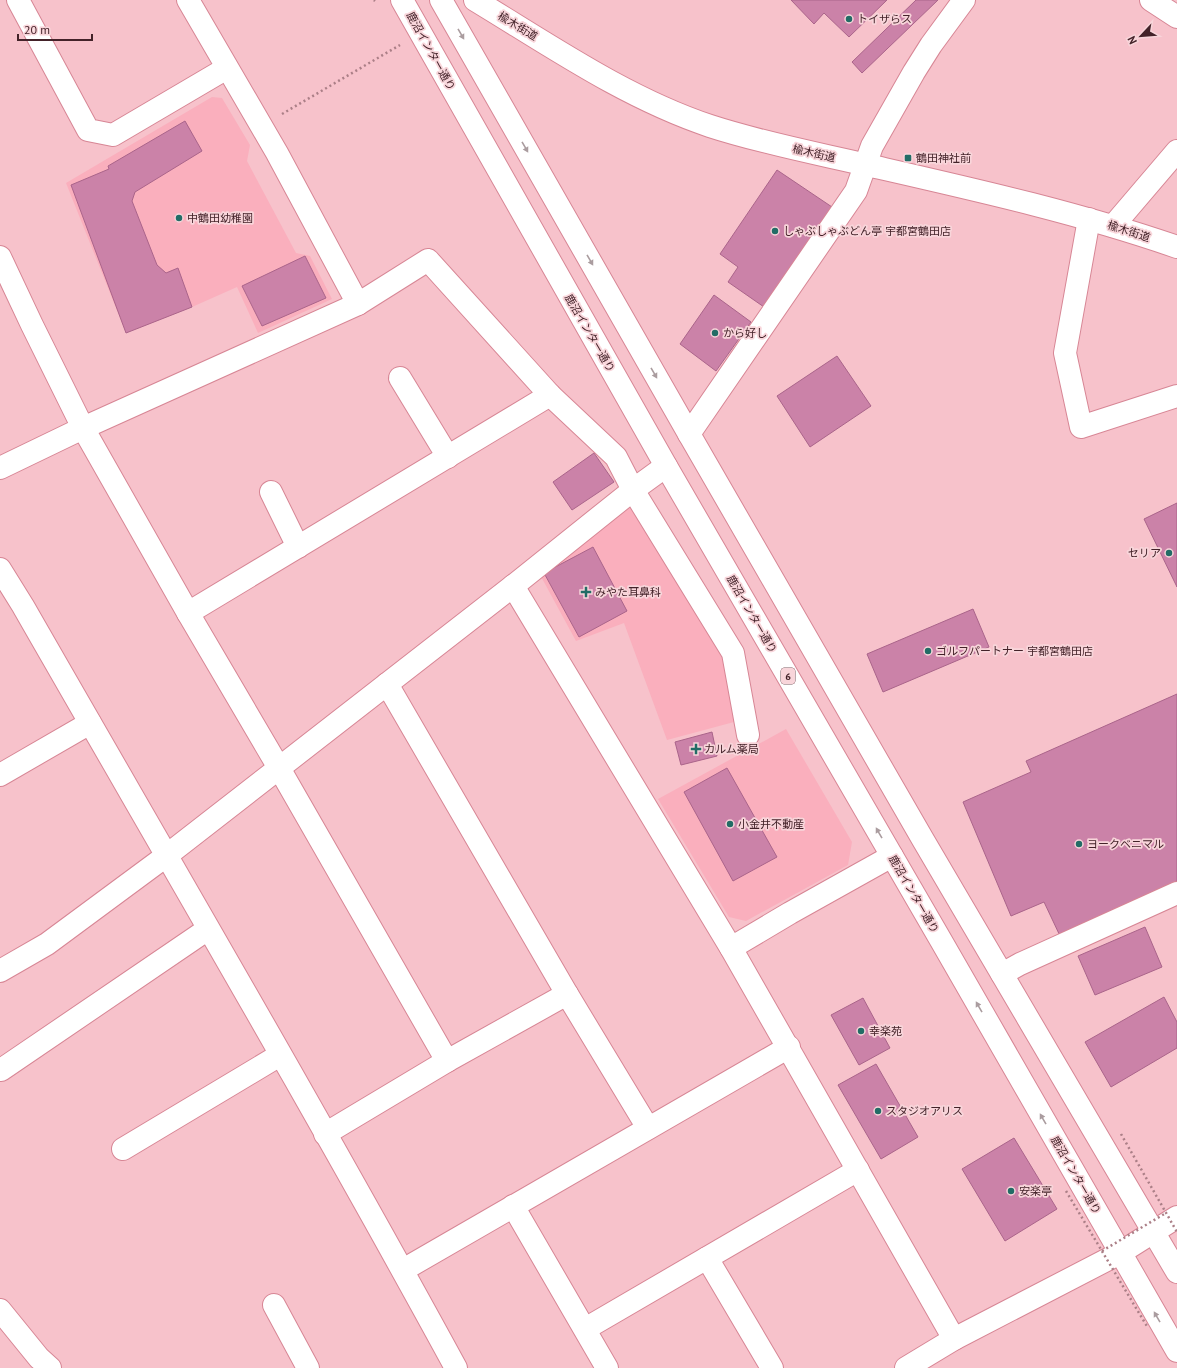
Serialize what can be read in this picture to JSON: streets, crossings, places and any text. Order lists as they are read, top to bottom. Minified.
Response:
{"streets":{"street":["楡木街道","鹿沼インター通り","6"]},"places":{"other":["トイザらス","中鶴田幼稚園","しゃぶしゃぶどん亭 宇都宮鶴田店","から好し","セリア","ゴルフパートナー 宇都宮鶴田店","小金井不動産","ヨークベニマル","幸楽苑","スタジオアリス","安楽亭"],"transit":["鶴田神社前"],"health":["みやた耳鼻科","カルム薬局"]},"scale_bar":"20 m","north":"bottom left"}
